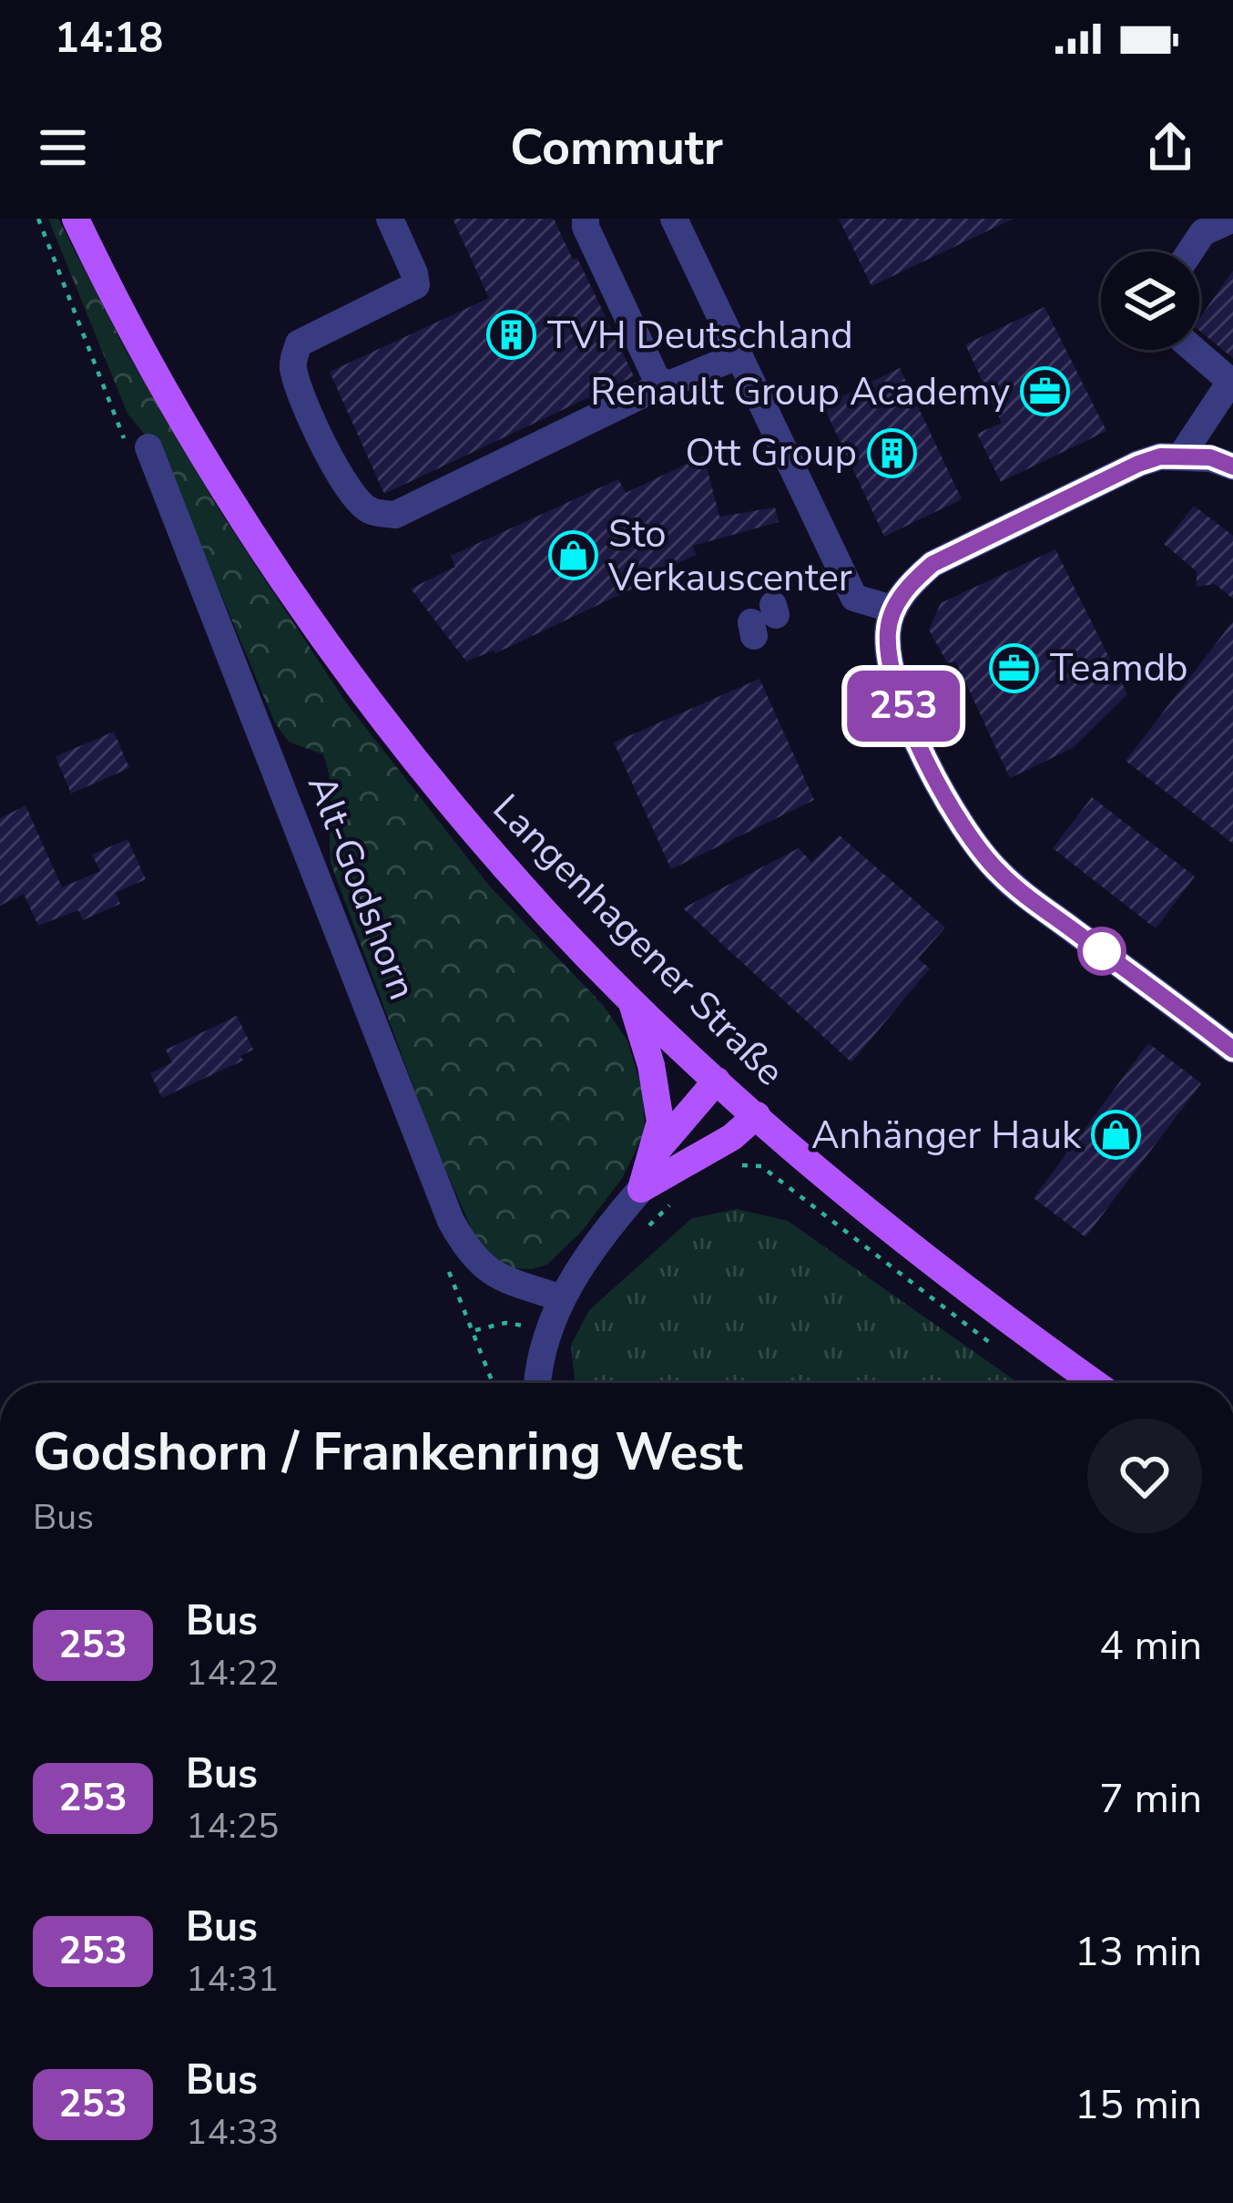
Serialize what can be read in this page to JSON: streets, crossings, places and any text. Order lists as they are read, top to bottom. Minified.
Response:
{"streets":{"main road":["Langenhagener Straße"],"street":["Alt-Godshorn"]},"places":{"building":["TVH Deutschland","Ott Group"],"office":["Renault Group Academy","Teamdb"],"shop":["Sto Verkauscenter","Anhänger Hauk"]},"lines":["bus line 253"],"page":{"status":"14:18","header":"Commutr","on_map":"253","heading":["Godshorn / Frankenring West","Bus"],"list":[{"mark":"253","name":"Bus","note":"14:22","value":"4 min"},{"mark":"253","name":"Bus","note":"14:25","value":"7 min"},{"mark":"253","name":"Bus","note":"14:31","value":"13 min"},{"mark":"253","name":"Bus","note":"14:33","value":"15 min"}]}}
